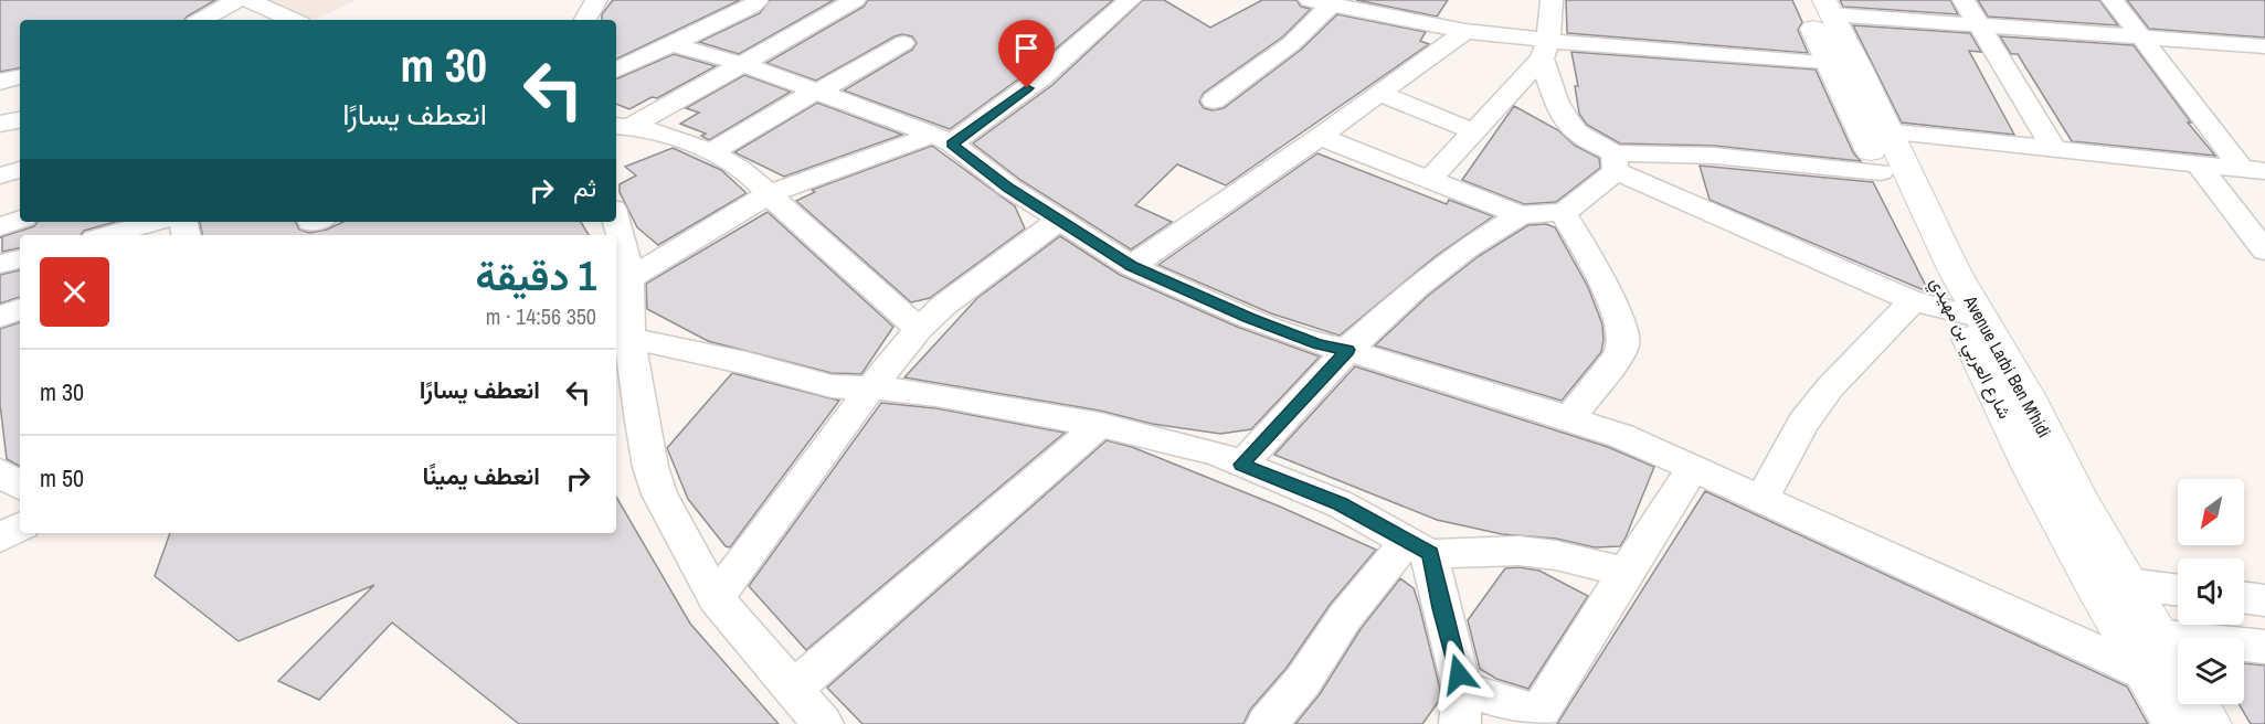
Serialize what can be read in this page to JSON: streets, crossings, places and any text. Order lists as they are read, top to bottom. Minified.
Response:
{"streets":{"main road":["شارع العربي بن مهيدي","Avenue Larbi Ben M'hidi"]},"crossings":[["شارع العربي بن مهيدي","Avenue Larbi Ben M'hidi"]],"north":"bottom left","page":{"turn":["30 m","انعطف يسارًا"],"then":"ثم","heading":["1 دقيقة","350 m · 14:56"],"list":[{"name":"انعطف يسارًا","value":"30 m"},{"name":"انعطف يمينًا","value":"50 m"}]}}
